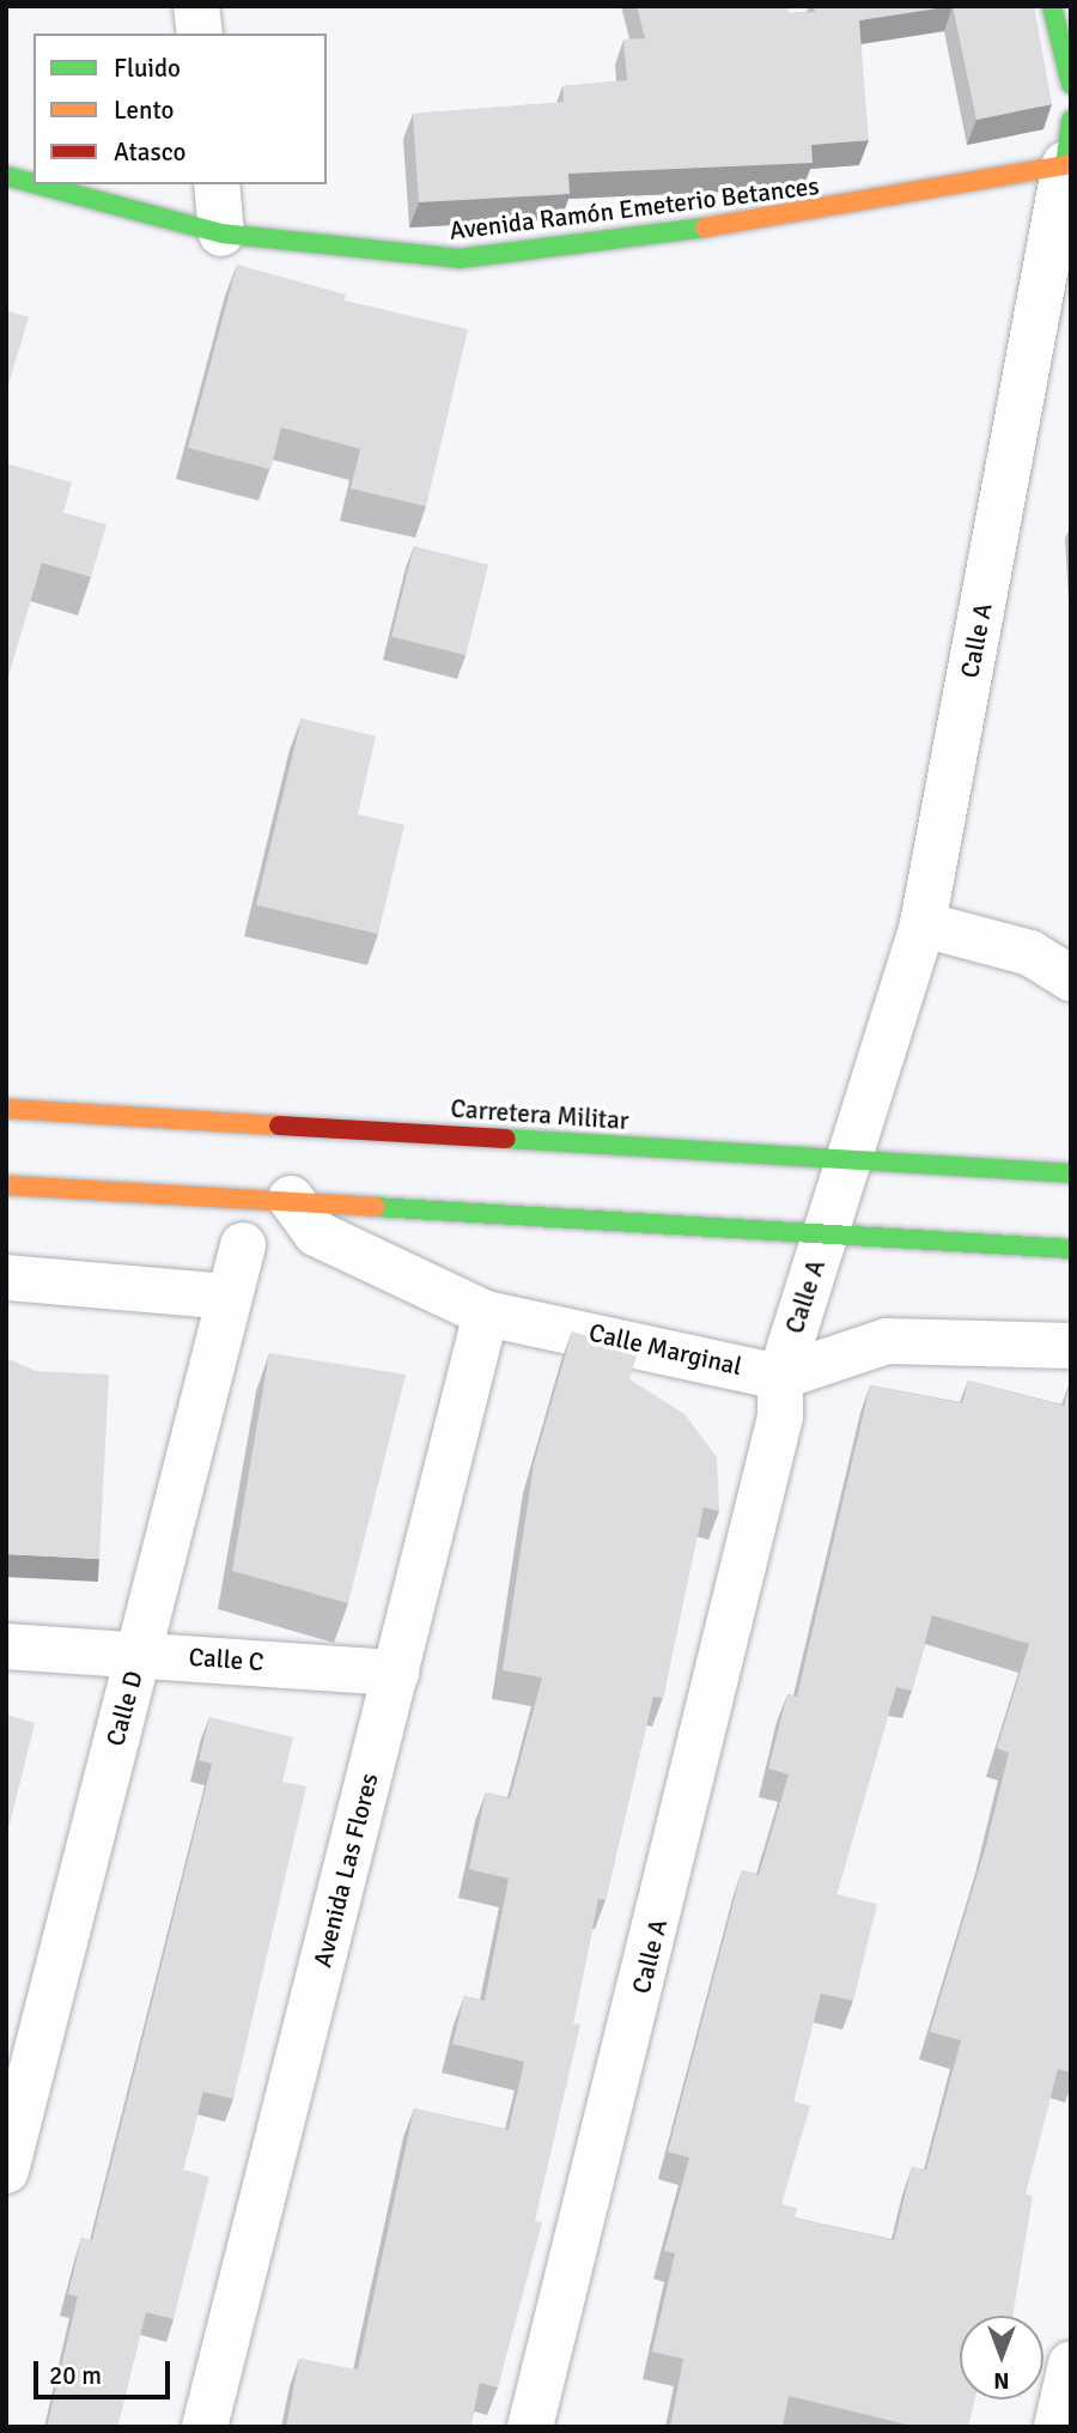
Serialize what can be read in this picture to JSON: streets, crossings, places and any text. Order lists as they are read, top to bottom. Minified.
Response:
{"streets":{"main road":["Avenida Ramón Emeterio Betances","Carretera Militar"],"street":["Calle A","Calle Marginal","Calle C","Calle D","Avenida Las Flores"]},"crossings":[["Avenida Ramón Emeterio Betances","Calle A"],["Calle A","Carretera Militar"],["Calle A","Calle Marginal"],["Calle Marginal","Avenida Las Flores"],["Calle C","Calle D"],["Calle C","Avenida Las Flores"]],"legend":["Fluido","Lento","Atasco"],"scale_bar":"20 m","north":"bottom"}
